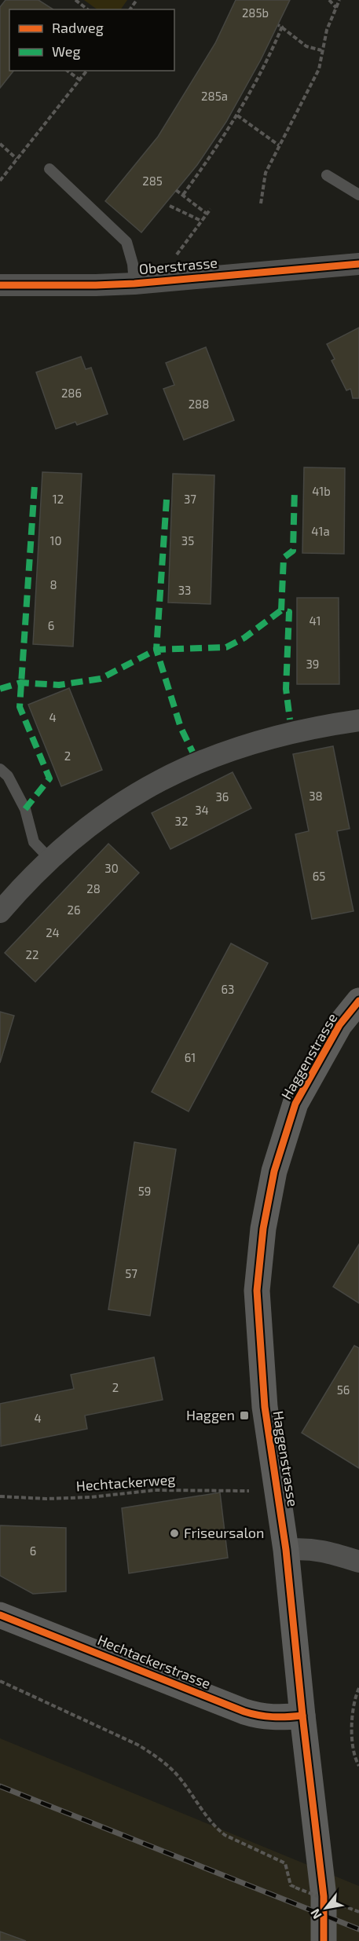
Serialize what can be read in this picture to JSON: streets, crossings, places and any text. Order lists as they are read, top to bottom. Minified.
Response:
{"streets":{"street":["Oberstrasse","Haggenstrasse","Hechtackerstrasse"],"path":["Hechtackerweg"]},"crossings":[["Haggenstrasse","Hechtackerstrasse"]],"places":{"transit":["Haggen"],"other":["Friseursalon"]},"house_numbers":["285b","285a","285","286","288","41b","12","37","41a","10","35","8","33","41","6","39","4","2","38","36","34","32","30","65","28","26","24","22","63","61","59","57","2","56","4","6"],"legend":["Radweg","Weg"],"north":"bottom left"}
